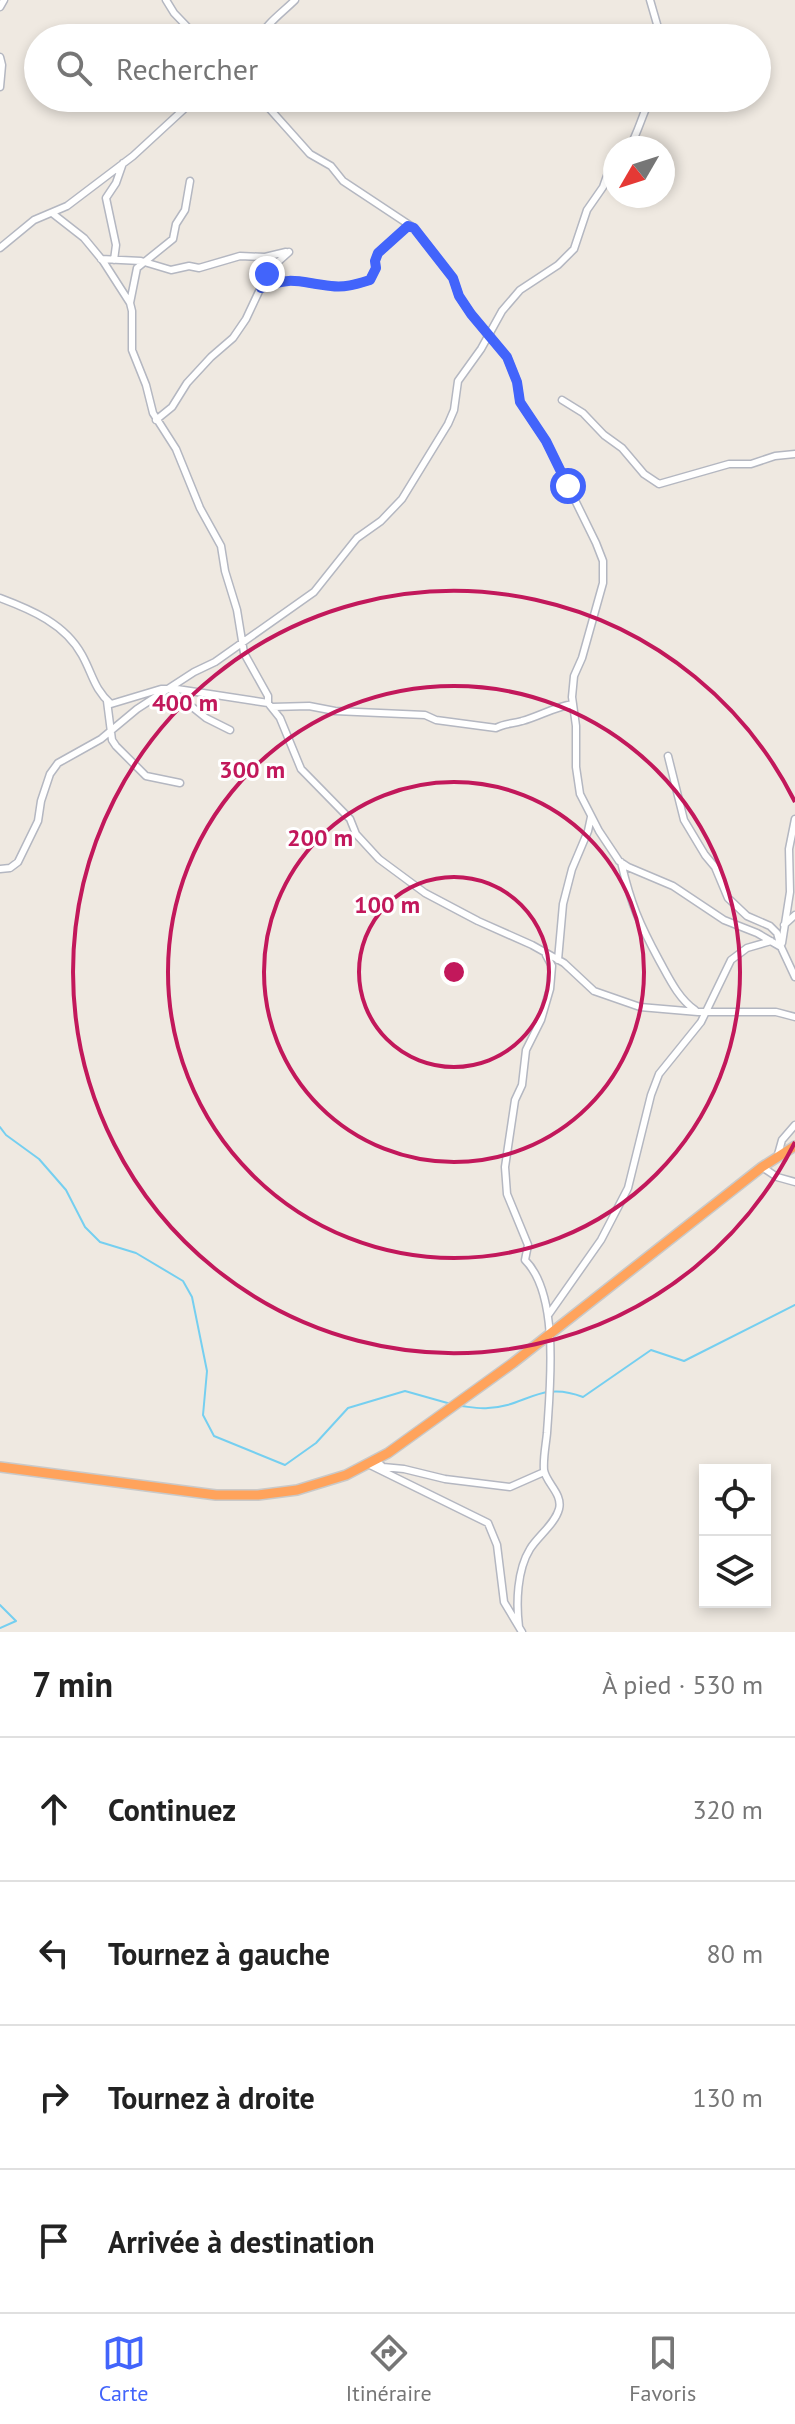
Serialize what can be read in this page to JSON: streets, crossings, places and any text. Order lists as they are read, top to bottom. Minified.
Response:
{"north":"bottom left","page":{"search":"Rechercher","heading":["7 min","À pied · 530 m"],"list":[["Continuez","320 m"],["Tournez à gauche","80 m"],["Tournez à droite","130 m"],"Arrivée à destination"],"nav":["Carte","Itinéraire","Favoris"]},"rings":["400 m","300 m","200 m","100 m"]}
